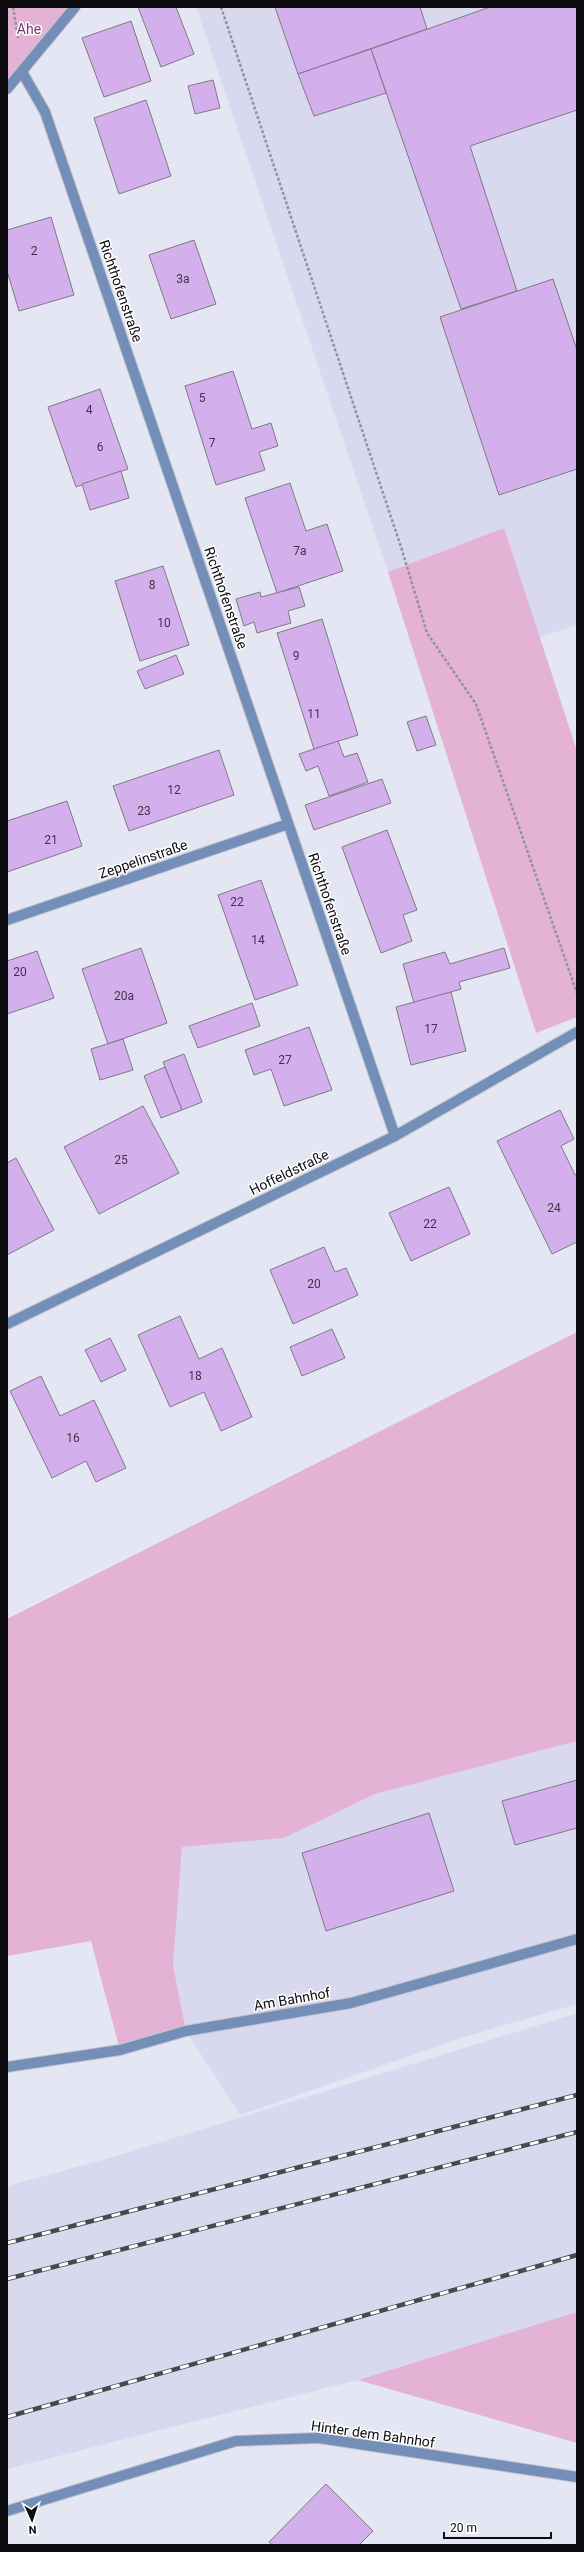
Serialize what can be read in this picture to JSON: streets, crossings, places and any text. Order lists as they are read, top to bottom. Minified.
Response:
{"streets":{"street":["Richthofenstraße","Zeppelinstraße","Hoffeldstraße","Am Bahnhof","Hinter dem Bahnhof"]},"crossings":[["Richthofenstraße","Zeppelinstraße"],["Richthofenstraße","Hoffeldstraße"]],"parks":["Ahe"],"house_numbers":["2","3a","5","4","7","6","7a","8","10","9","11","12","23","21","22","14","20","20a","17","27","25","24","22","20","18","16"],"scale_bar":"20 m","north":"bottom"}
